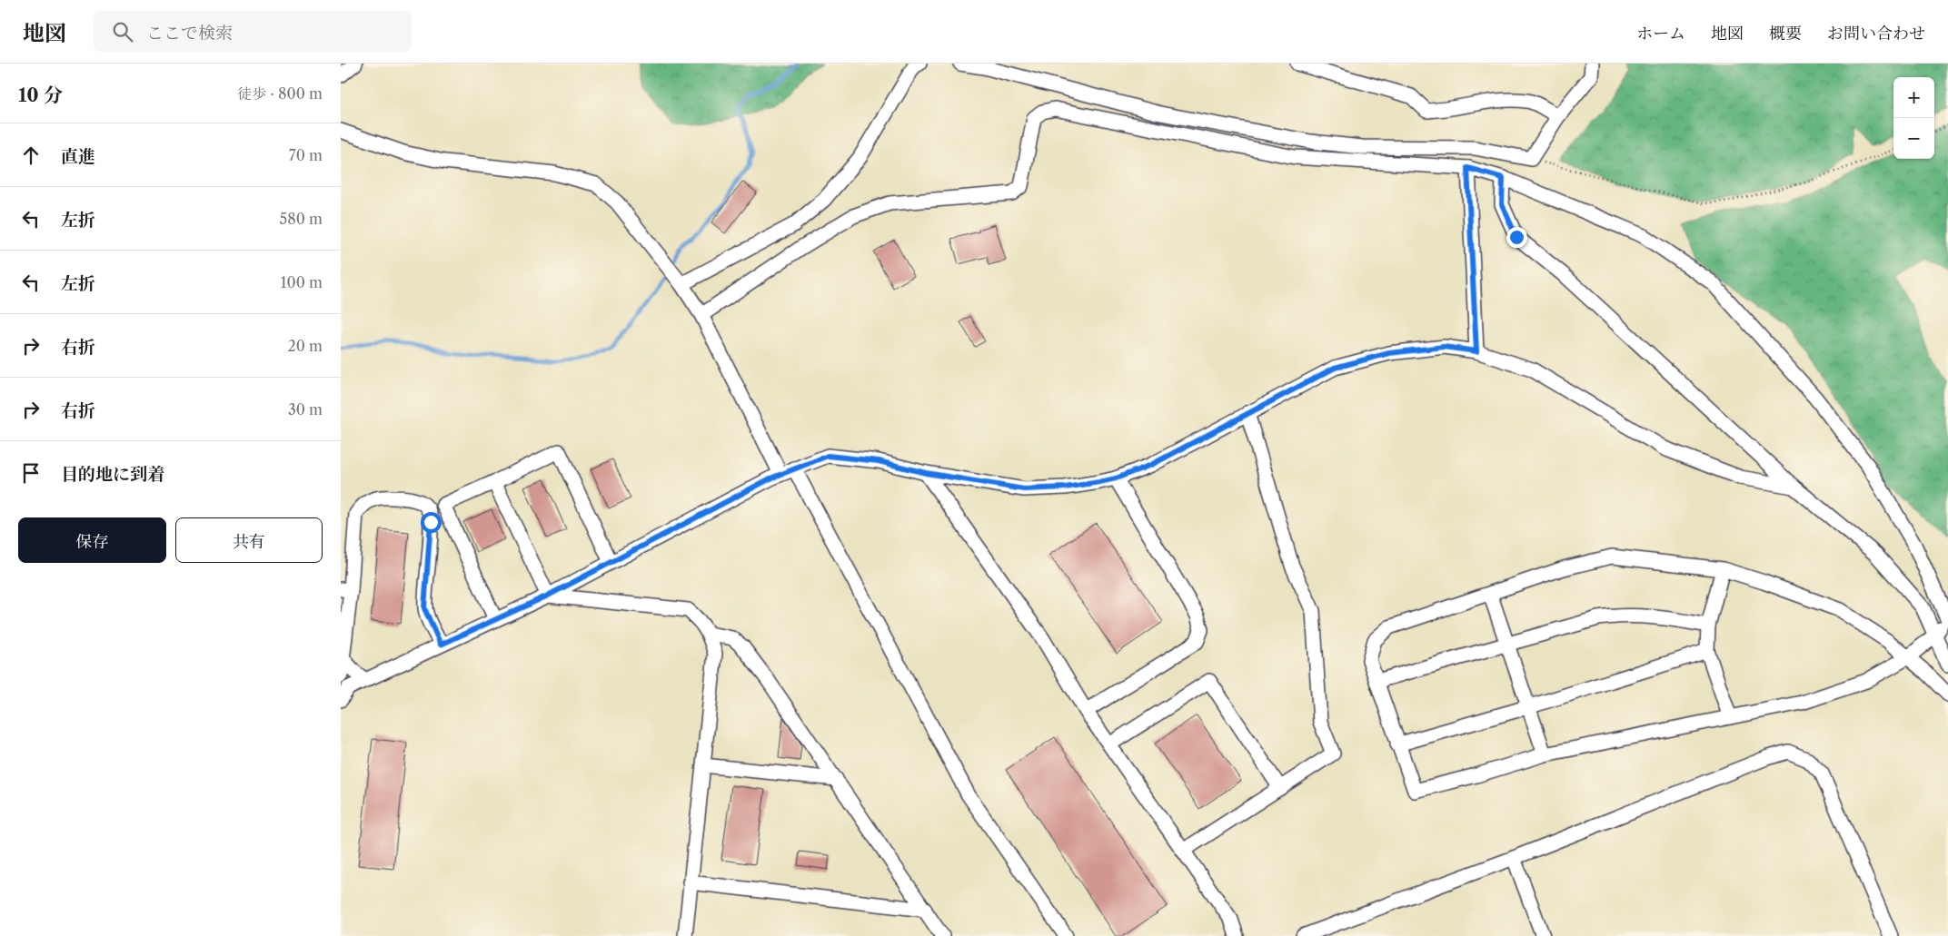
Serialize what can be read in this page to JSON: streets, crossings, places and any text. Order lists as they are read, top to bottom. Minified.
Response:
{"page":{"header":"地図","search":"ここで検索","nav":["ホーム","地図","概要","お問い合わせ"],"heading":["10 分","徒歩 · 800 m"],"map_buttons":["+","−"],"list":[["直進","70 m"],["左折","580 m"],["左折","100 m"],["右折","20 m"],["右折","30 m"],"目的地に到着"],"buttons":["保存","共有"]}}
